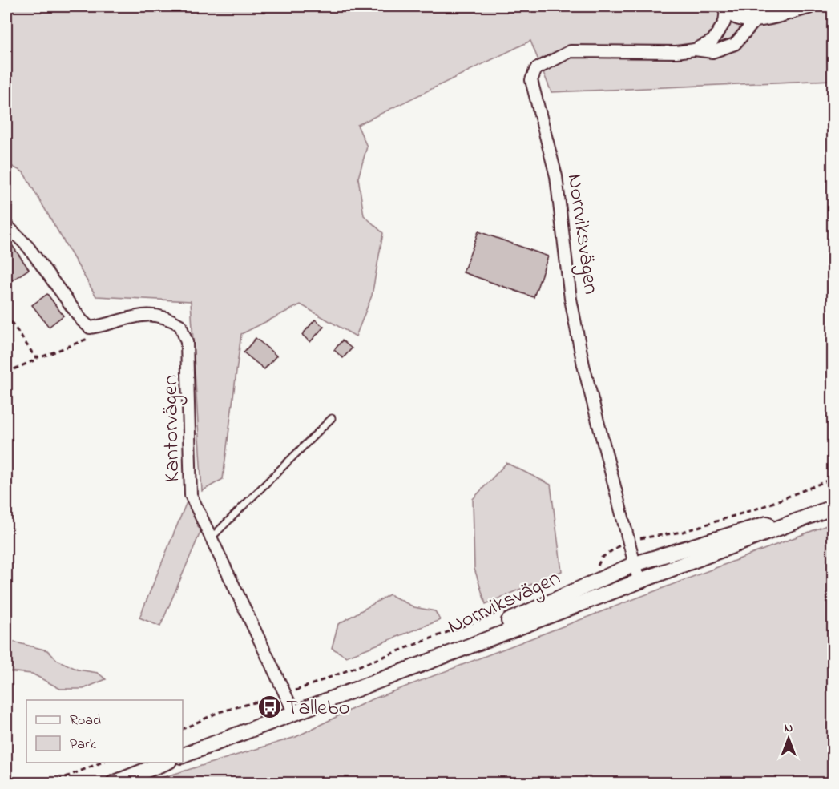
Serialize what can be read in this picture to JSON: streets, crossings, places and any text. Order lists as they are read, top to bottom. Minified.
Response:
{"streets":{"street":["Norrviksvägen","Kantorvägen"]},"places":{"bus stop":["Tallebo"]},"legend":["Road","Park"],"north":"top"}
